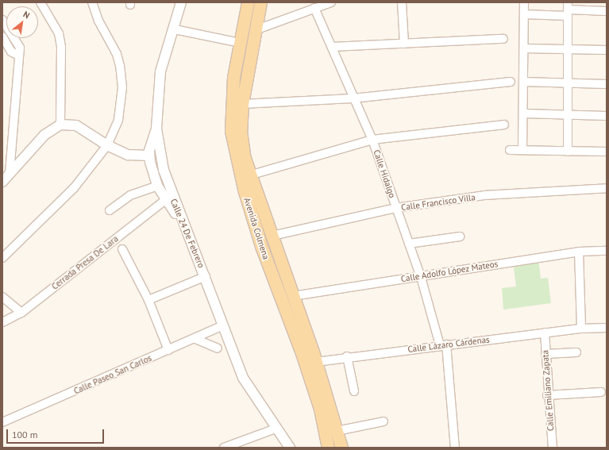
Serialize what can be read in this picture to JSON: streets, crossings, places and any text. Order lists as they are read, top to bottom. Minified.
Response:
{"streets":{"main road":["Avenida Colmena"],"street":["Calle Hidalgo","Calle Francisco Villa","Calle 24 De Febrero","Cerrada Presa De Lara","Calle Adolfo López Mateos","Calle Lázaro Cárdenas","Calle Paseo San Carlos","Calle Emiliano Zapata"]},"crossings":[["Calle Hidalgo","Calle Francisco Villa"],["Calle Hidalgo","Calle Adolfo López Mateos"],["Calle Hidalgo","Calle Lázaro Cárdenas"],["Calle Francisco Villa","Avenida Colmena"],["Avenida Colmena","Calle Adolfo López Mateos"],["Avenida Colmena","Calle Lázaro Cárdenas"],["Calle 24 De Febrero","Calle Paseo San Carlos"],["Calle Lázaro Cárdenas","Calle Emiliano Zapata"]],"scale_bar":"100 m","north":"top right"}
